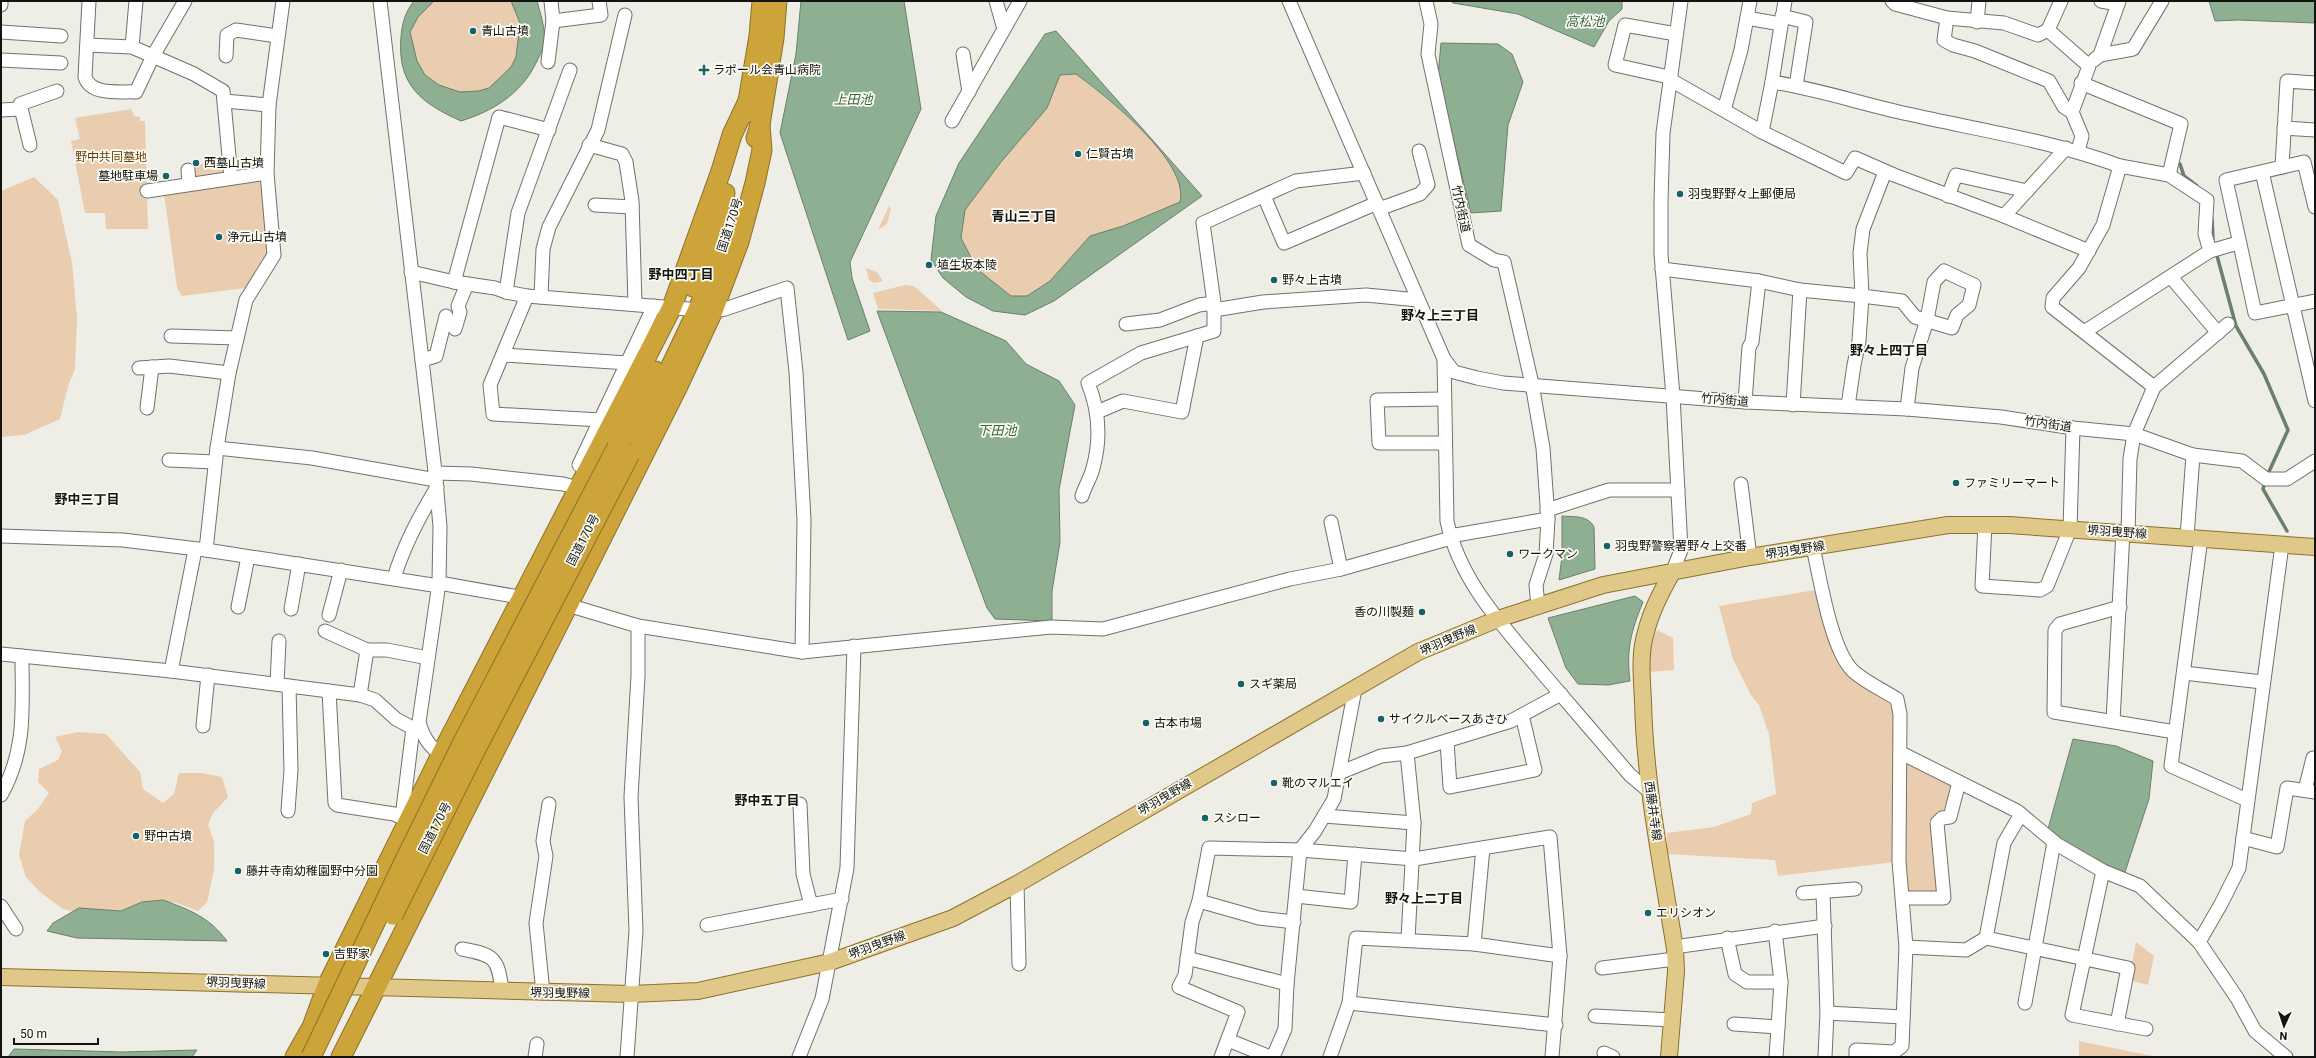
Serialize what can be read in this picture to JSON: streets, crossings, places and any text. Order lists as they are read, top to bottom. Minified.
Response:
{"streets":{"highway":["国道170号"],"main road":["堺羽曳野線","西藤井寺線"],"street":["竹内街道"]},"crossings":[["堺羽曳野線","西藤井寺線"]],"districts":["青山三丁目","野中四丁目","野々上三丁目","野々上四丁目","野中三丁目","野中五丁目","野々上二丁目"],"water":["高松池","上田池","下田池"],"parks":["野中共同墓地"],"places":{"other":["青山古墳","仁賢古墳","西墓山古墳","墓地駐車場","羽曳野野々上郵便局","浄元山古墳","埴生坂本陵","野々上古墳","ファミリーマート","羽曳野警察署野々上交番","ワークマン","香の川製麺","スギ薬局","サイクルベースあさひ","古本市場","靴のマルエイ","スシロー","野中古墳","藤井寺南幼稚園野中分園","エリシオン","吉野家"],"health":["ラポール会青山病院"]},"scale_bar":"50 m","north":"bottom"}
